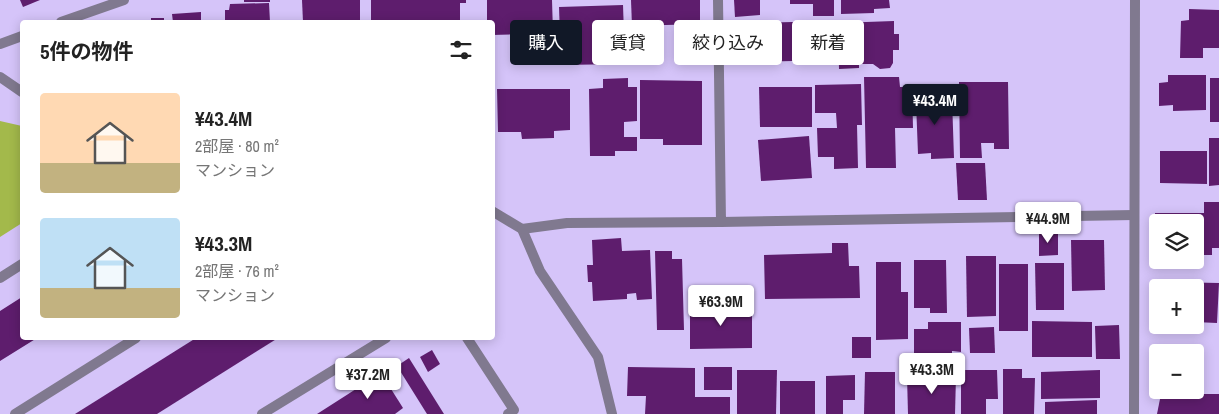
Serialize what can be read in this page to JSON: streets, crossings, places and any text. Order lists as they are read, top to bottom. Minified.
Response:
{"page":{"chip":["購入","賃貸","絞り込み","新着"],"heading":"5件の物件","list":[{"name":"¥43.4M","note":"2部屋 · 80 m² · マンション"},{"name":"¥43.3M","note":"2部屋 · 76 m² · マンション"}],"price":["¥43.4M","¥44.9M","¥63.9M","¥43.3M","¥37.2M"],"map_buttons":["+","−"]}}
